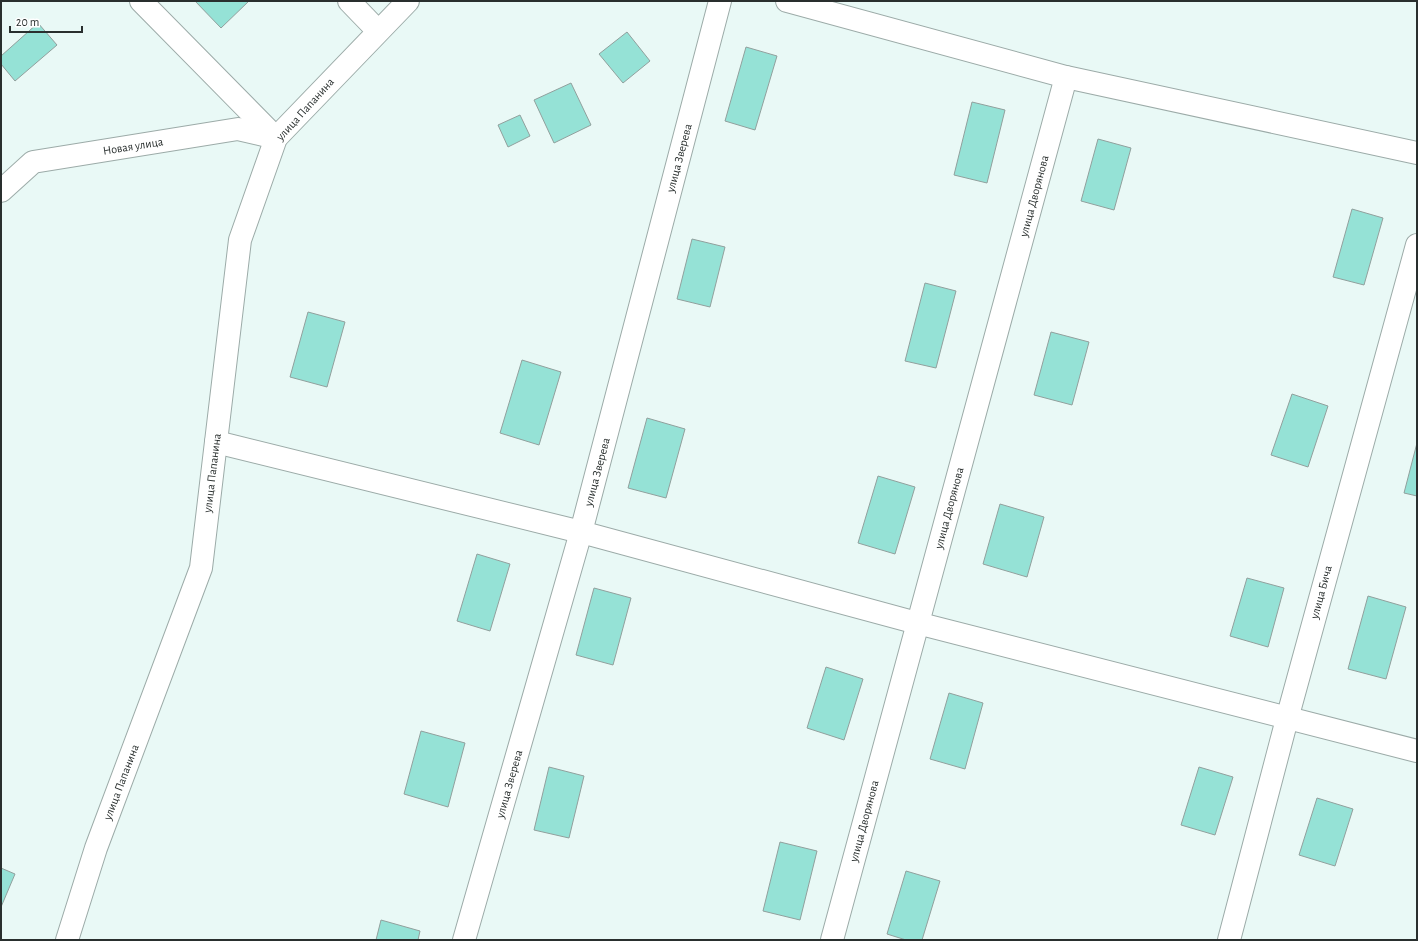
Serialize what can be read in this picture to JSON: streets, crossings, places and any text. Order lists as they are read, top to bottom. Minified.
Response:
{"streets":{"street":["улица Папанина","Новая улица","улица Зверева","улица Дворянова","улица Бича"]},"crossings":[["улица Папанина","Новая улица"]],"scale_bar":"20 m"}
